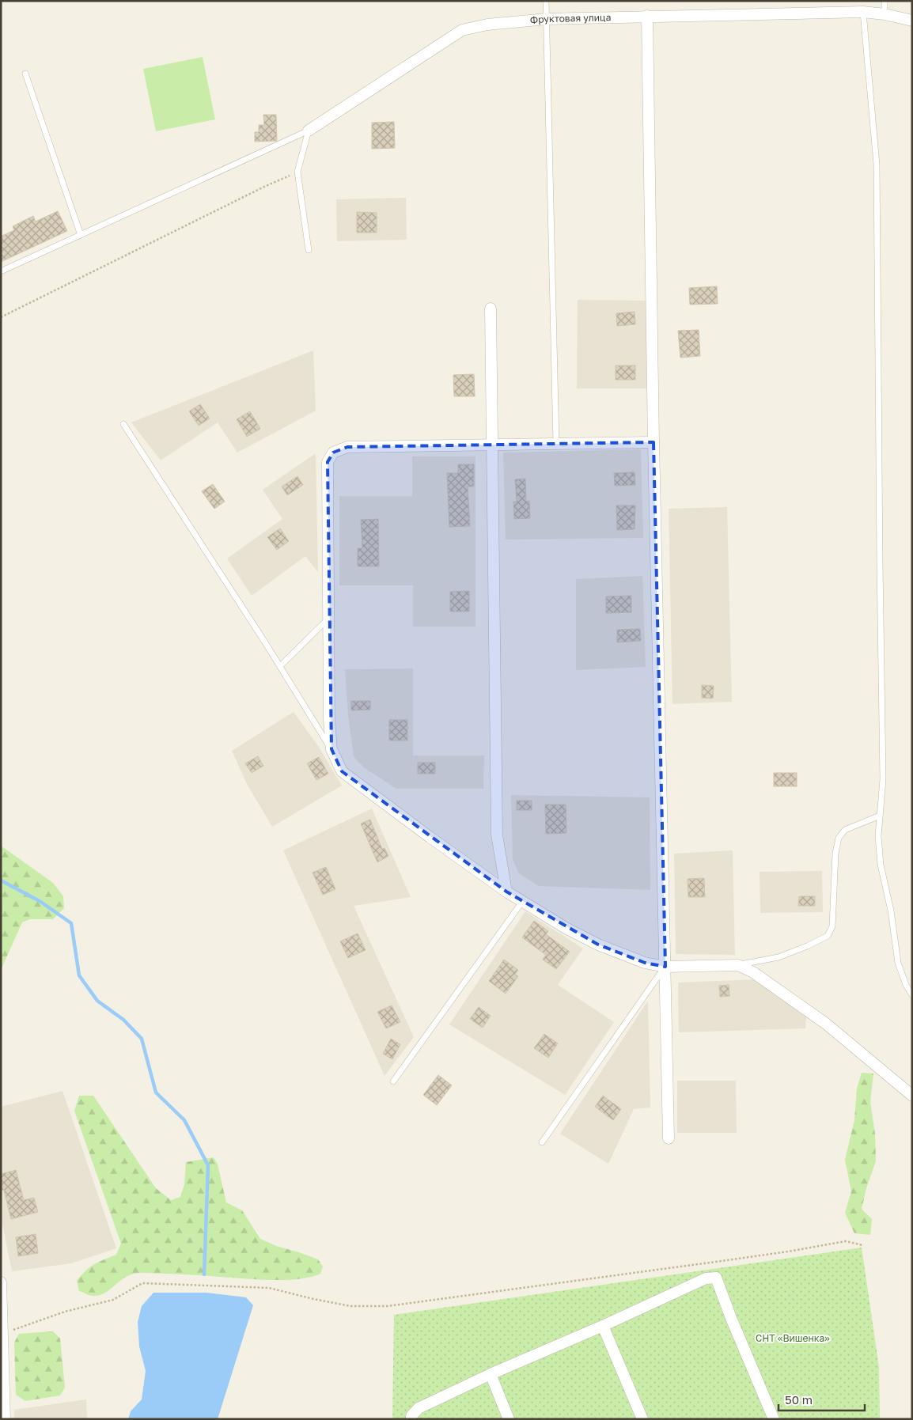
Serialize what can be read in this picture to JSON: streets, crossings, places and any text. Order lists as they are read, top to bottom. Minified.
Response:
{"streets":{"street":["Фруктовая улица"]},"parks":["СНТ «Вишенка»"],"scale_bar":"50 m"}
